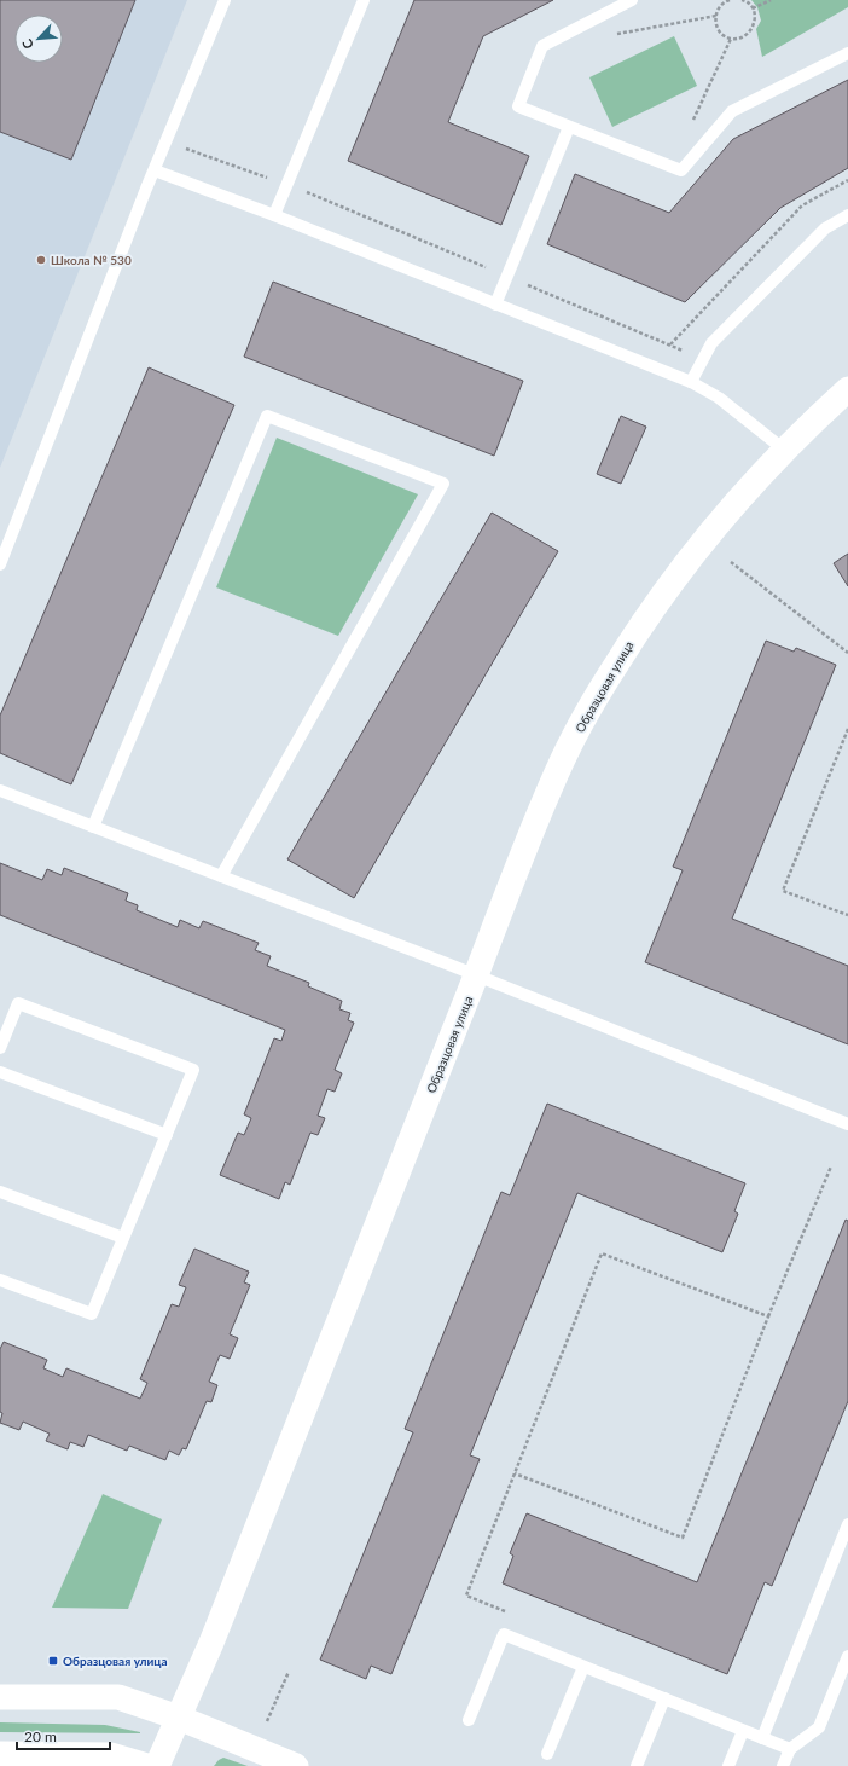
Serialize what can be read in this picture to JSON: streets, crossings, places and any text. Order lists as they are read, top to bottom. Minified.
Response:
{"streets":{"street":["Образцовая улица"]},"places":{"other":["Школа № 530"],"transit":["Образцовая улица"]},"scale_bar":"20 m","north":"bottom left"}
